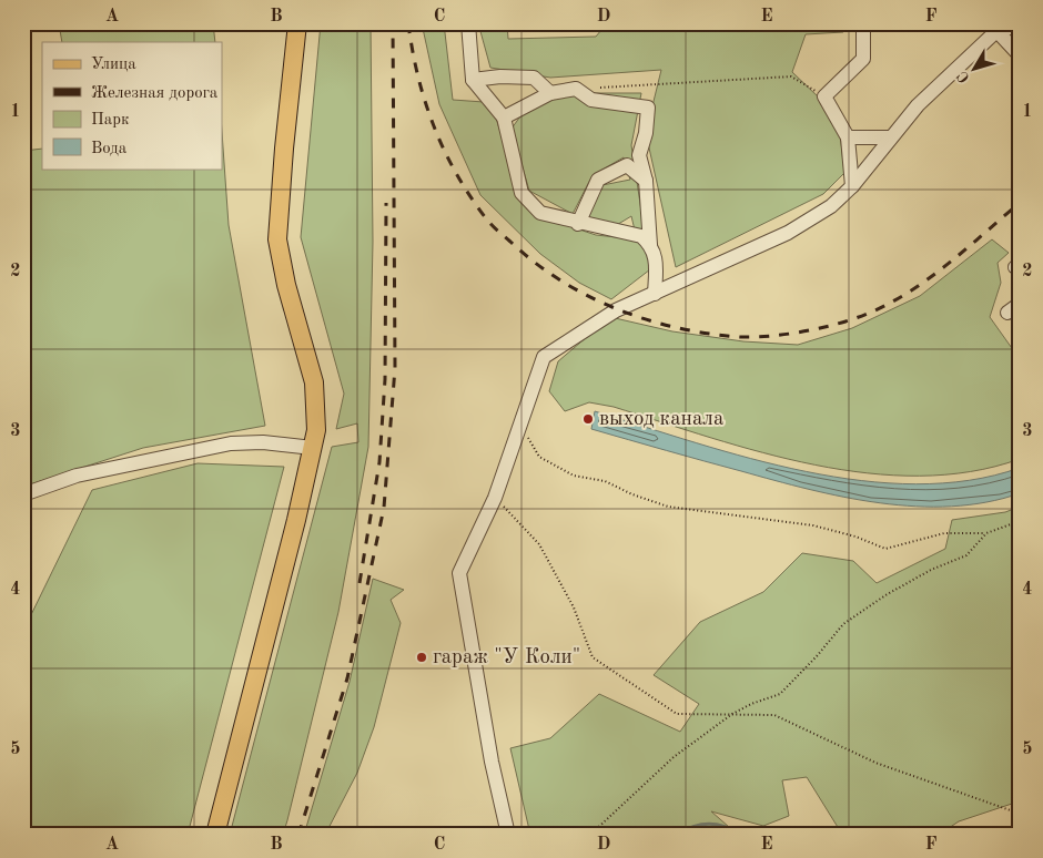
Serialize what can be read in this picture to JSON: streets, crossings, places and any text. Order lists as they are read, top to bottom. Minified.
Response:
{"places":["выход канала","гараж \"У Коли\""],"legend":["Улица","Железная дорога","Парк","Вода"],"north":"bottom left","grid":{"columns":["A","B","C","D","E","F"],"rows":["1","2","3","4","5"]}}
